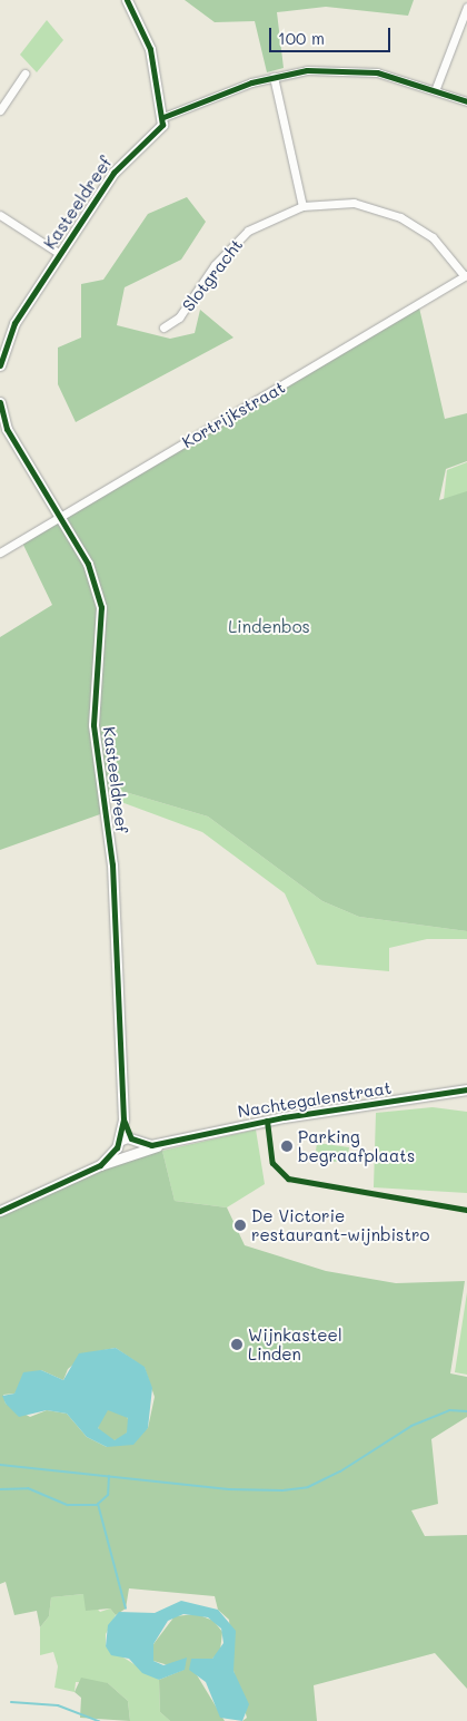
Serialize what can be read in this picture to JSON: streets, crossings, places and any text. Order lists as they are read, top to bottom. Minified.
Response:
{"streets":{"street":["Kasteeldreef","Slotgracht","Kortrijkstraat","Nachtegalenstraat"]},"crossings":[["Kasteeldreef","Kortrijkstraat"],["Kasteeldreef","Nachtegalenstraat"],["Slotgracht","Kortrijkstraat"]],"parks":["Lindenbos"],"places":["Parking begraafplaats","De Victorie restaurant-wijnbistro","Wijnkasteel Linden"],"scale_bar":"100 m"}
